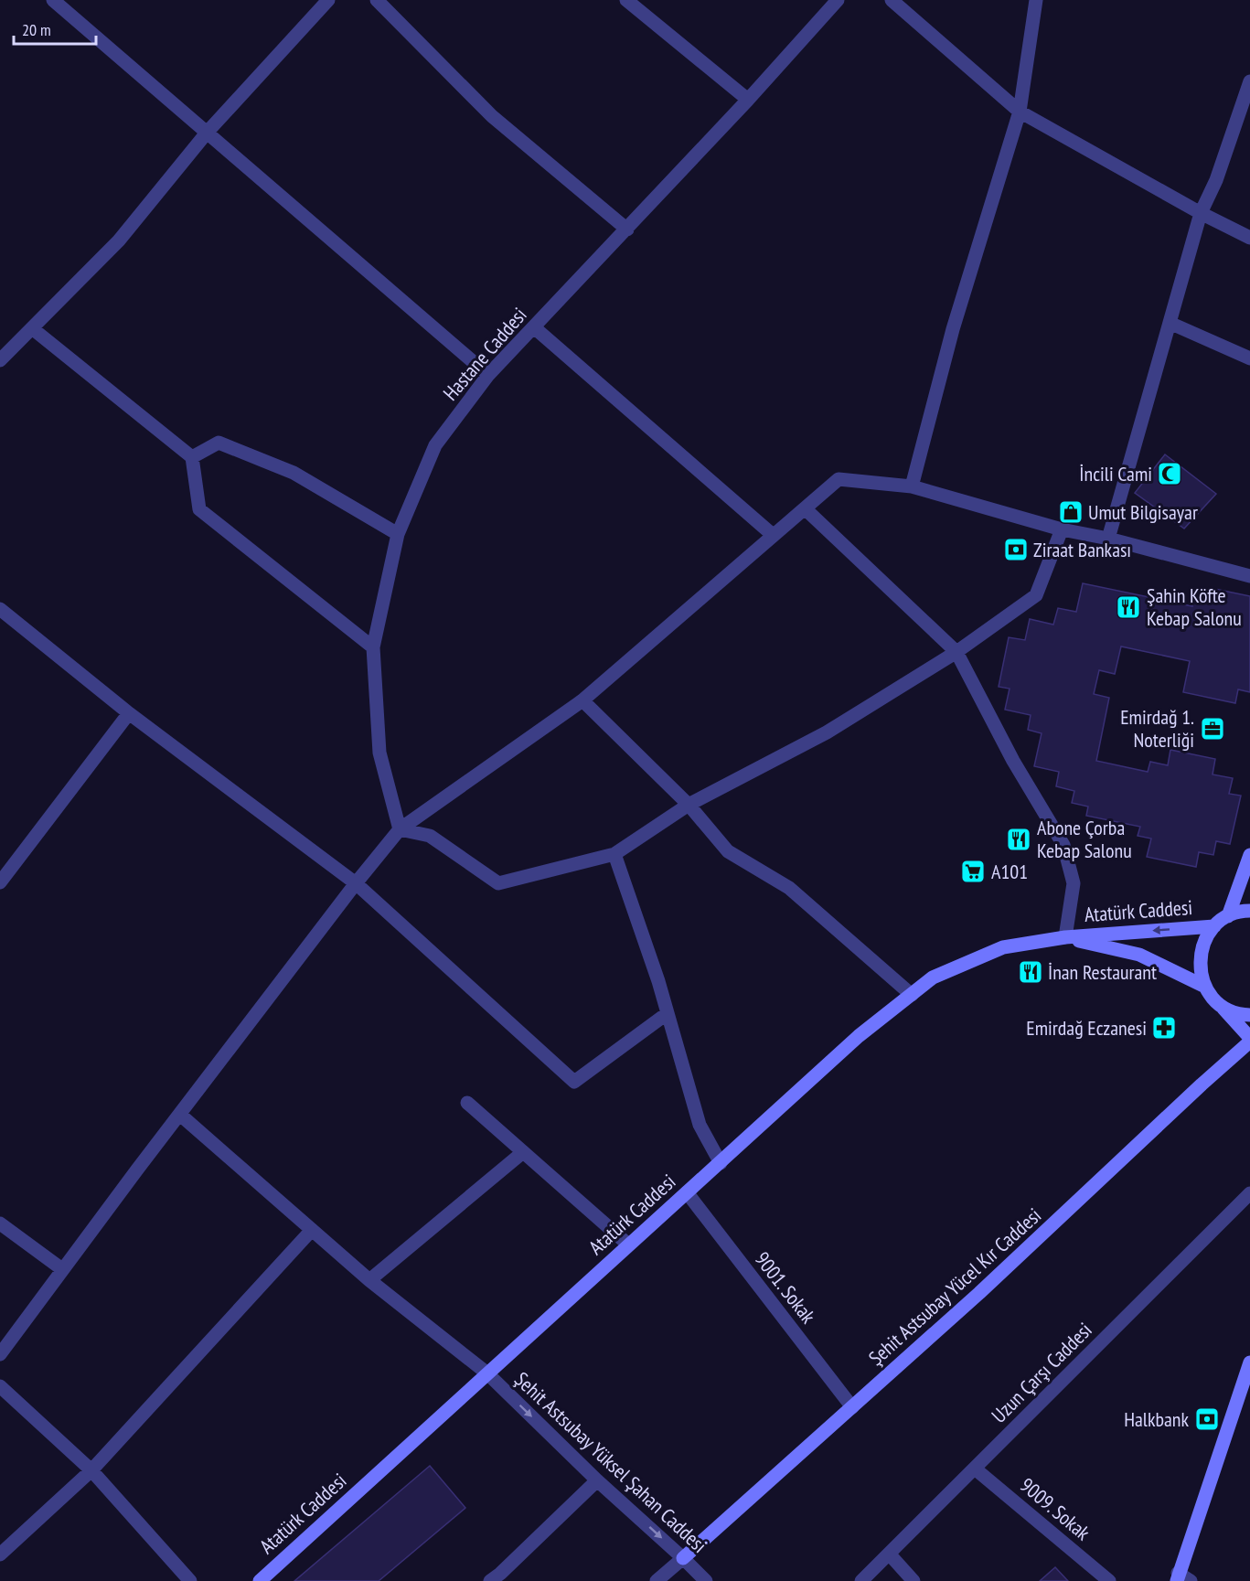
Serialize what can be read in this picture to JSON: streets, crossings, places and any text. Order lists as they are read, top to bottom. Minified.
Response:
{"streets":{"main road":["Atatürk Caddesi","Şehit Astsubay Yücel Kır Caddesi"],"street":["Hastane Caddesi","9001. Sokak","Uzun Çarşı Caddesi","Şehit Astsubay Yüksel Şahan Caddesi","9009. Sokak"]},"crossings":[["Atatürk Caddesi","9001. Sokak"],["Atatürk Caddesi","Şehit Astsubay Yüksel Şahan Caddesi"],["Şehit Astsubay Yücel Kır Caddesi","9001. Sokak"],["Şehit Astsubay Yücel Kır Caddesi","Şehit Astsubay Yüksel Şahan Caddesi"],["Uzun Çarşı Caddesi","9009. Sokak"]],"one_way":["Şehit Astsubay Yüksel Şahan Caddesi"],"places":{"mosque":["İncili Cami"],"shop":["Umut Bilgisayar"],"bank":["Ziraat Bankası","Halkbank"],"restaurant":["Şahin Köfte Kebap Salonu","Abone Çorba Kebap Salonu","İnan Restaurant"],"office":["Emirdağ 1. Noterliği"],"supermarket":["A101"],"pharmacy":["Emirdağ Eczanesi"]},"scale_bar":"20 m"}
